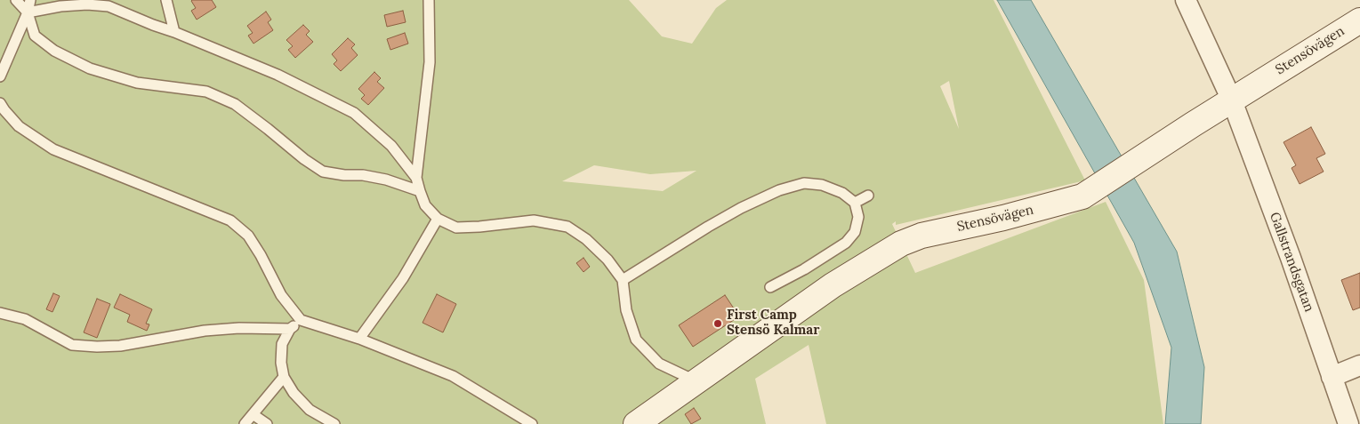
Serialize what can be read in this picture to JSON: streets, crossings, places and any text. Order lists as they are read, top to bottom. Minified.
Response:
{"streets":{"street":["Stensövägen","Gallstrandsgatan"]},"crossings":[["Stensövägen","Gallstrandsgatan"]],"places":["First Camp Stensö Kalmar"]}
